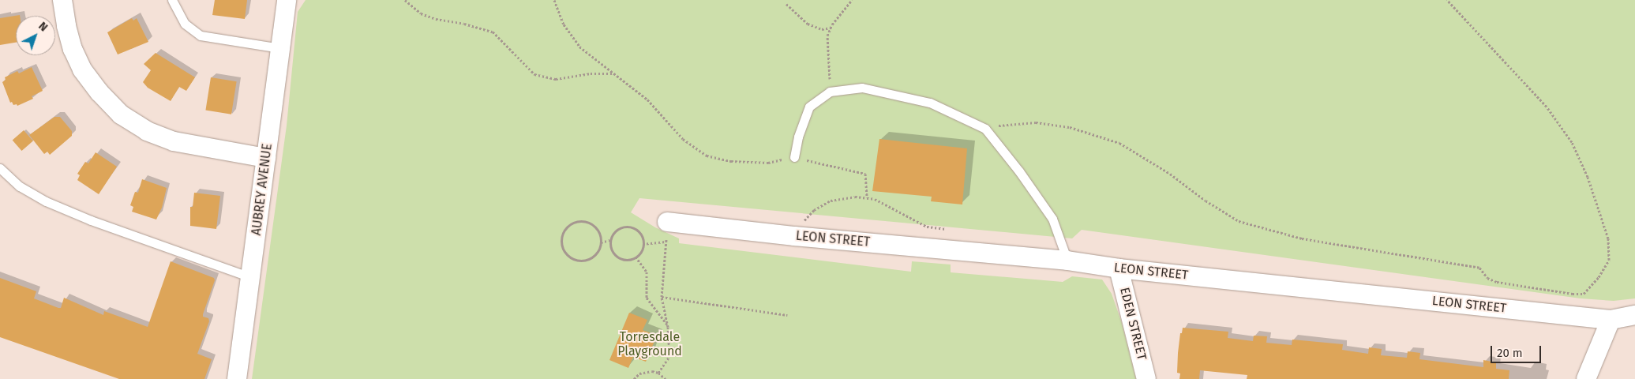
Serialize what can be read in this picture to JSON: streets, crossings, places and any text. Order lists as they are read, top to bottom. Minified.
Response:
{"streets":{"street":["AUBREY AVENUE","LEON STREET","EDEN STREET"]},"crossings":[["LEON STREET","EDEN STREET"]],"parks":["Torresdale Playground"],"scale_bar":"20 m","north":"top right"}
